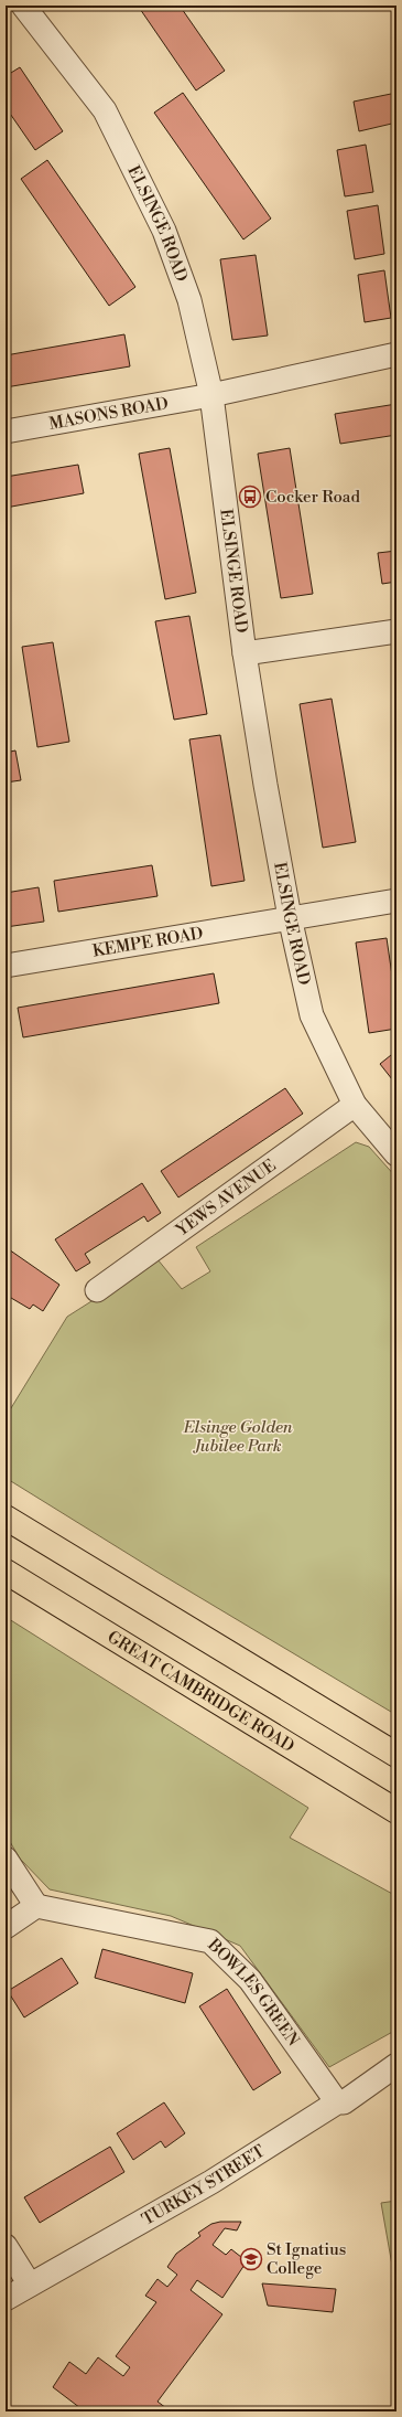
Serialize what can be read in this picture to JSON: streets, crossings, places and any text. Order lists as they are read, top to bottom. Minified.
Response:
{"streets":{"highway":["GREAT CAMBRIDGE ROAD"],"street":["ELSINGE ROAD","MASONS ROAD","KEMPE ROAD","YEWS AVENUE","BOWLES GREEN","TURKEY STREET"]},"crossings":[["ELSINGE ROAD","MASONS ROAD"],["ELSINGE ROAD","KEMPE ROAD"],["ELSINGE ROAD","YEWS AVENUE"],["BOWLES GREEN","TURKEY STREET"]],"parks":["Elsinge Golden Jubilee Park"],"places":{"bus stop":["Cocker Road"],"school or university":["St Ignatius College"]}}
